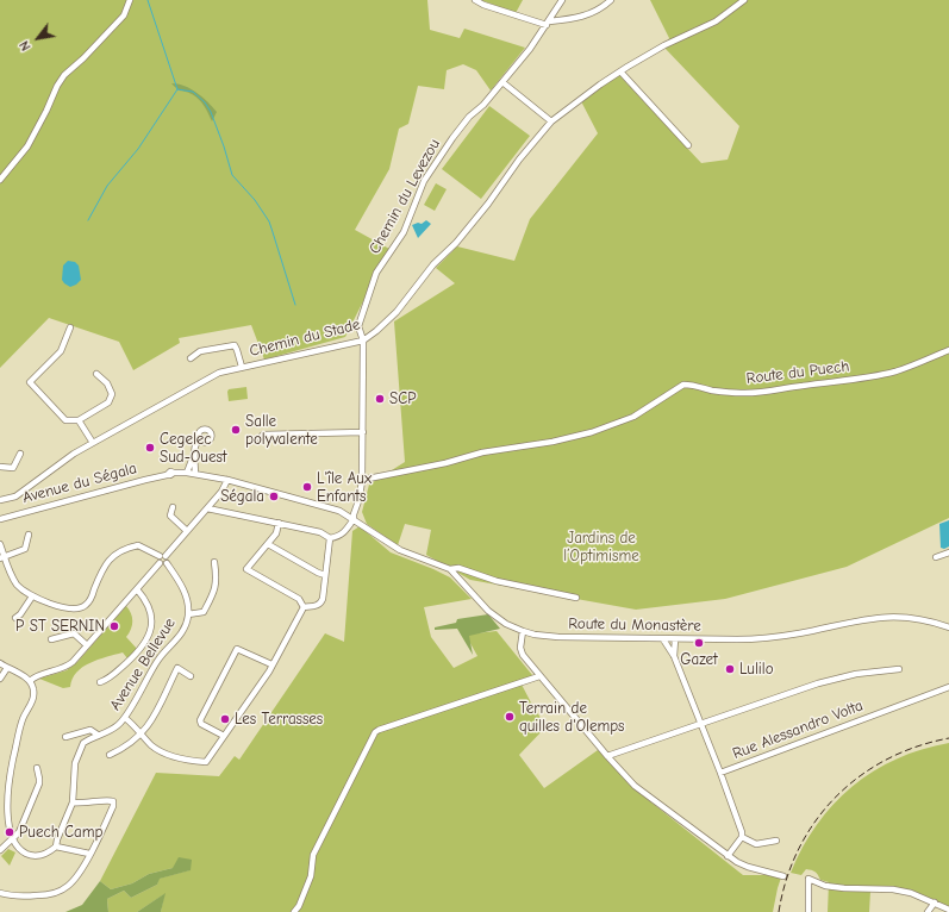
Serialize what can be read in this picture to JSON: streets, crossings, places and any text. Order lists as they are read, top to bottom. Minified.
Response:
{"streets":{"street":["Chemin du Levezou","Chemin du Stade","Route du Puech","Avenue du Ségala","Route du Monastère","Avenue Bellevue","Rue Alessandro Volta"]},"crossings":[["Chemin du Levezou","Chemin du Stade"],["Avenue du Ségala","Route du Monastère"]],"parks":["Jardins de l’Optimisme"],"places":["SCP","Salle polyvalente","Cegelec Sud-Ouest","L'île Aux Enfants","Ségala","P ST SERNIN","Gazet","Lulilo","Terrain de quilles d'Olemps","Les Terrasses","Puech Camp"],"north":"bottom left"}
